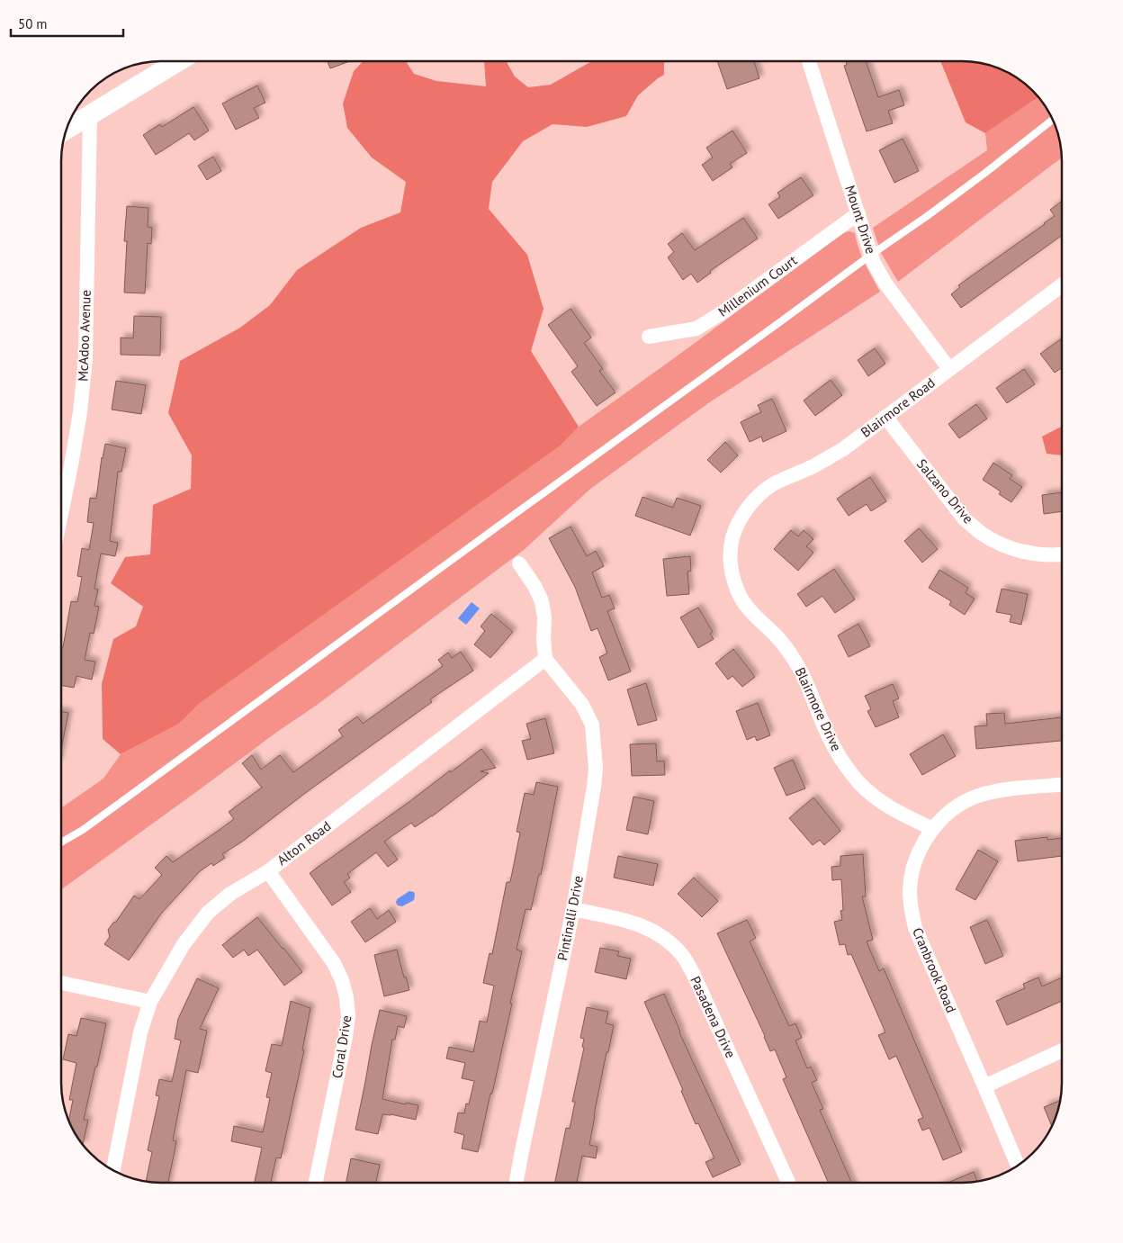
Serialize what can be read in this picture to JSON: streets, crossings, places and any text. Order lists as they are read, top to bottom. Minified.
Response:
{"streets":{"street":["Mount Drive","Millenium Court","McAdoo Avenue","Blairmore Road","Salzano Drive","Blairmore Drive","Alton Road","Pintinalli Drive","Cranbrook Road","Pasadena Drive","Coral Drive"]},"crossings":[["Mount Drive","Millenium Court"],["Mount Drive","Blairmore Road"],["Blairmore Road","Salzano Drive"],["Blairmore Road","Blairmore Drive"],["Blairmore Drive","Cranbrook Road"],["Alton Road","Pintinalli Drive"],["Alton Road","Coral Drive"],["Pintinalli Drive","Pasadena Drive"]],"scale_bar":"50 m"}
